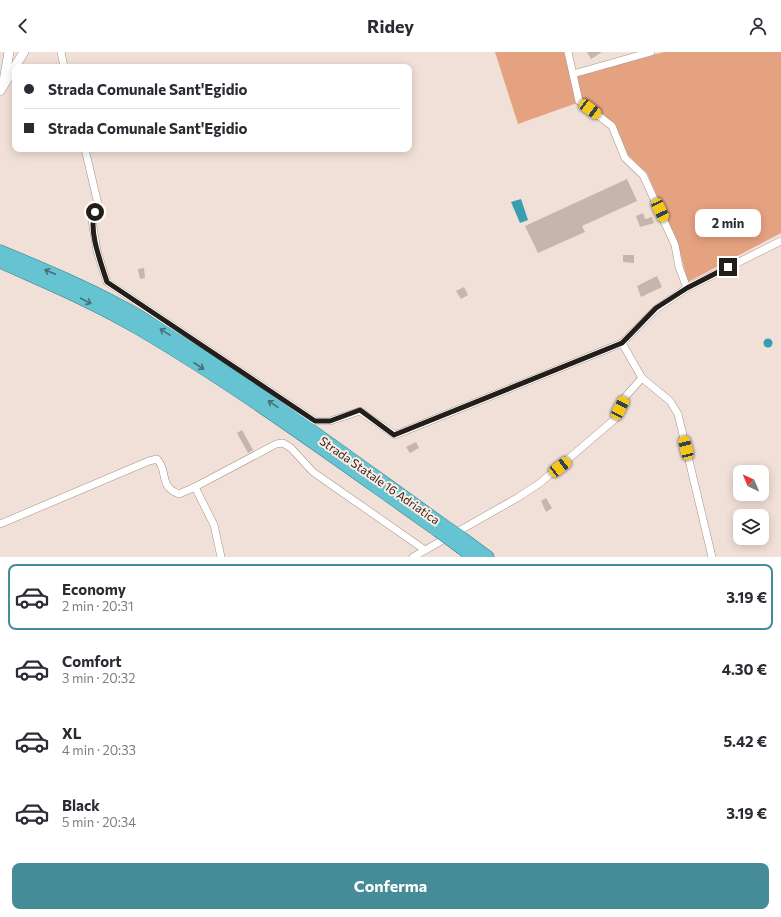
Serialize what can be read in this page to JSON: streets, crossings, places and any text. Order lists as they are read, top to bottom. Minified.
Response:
{"streets":{"highway":["Strada Statale 16 Adriatica"]},"north":"top left","page":{"header":"Ridey","banner":["Strada Comunale Sant'Egidio","Strada Comunale Sant'Egidio"],"bubble":"2 min","list":[{"name":"Economy","note":"2 min · 20:31","value":"3.19 €"},{"name":"Comfort","note":"3 min · 20:32","value":"4.30 €"},{"name":"XL","note":"4 min · 20:33","value":"5.42 €"},{"name":"Black","note":"5 min · 20:34","value":"3.19 €"}],"buttons":"Conferma"}}
